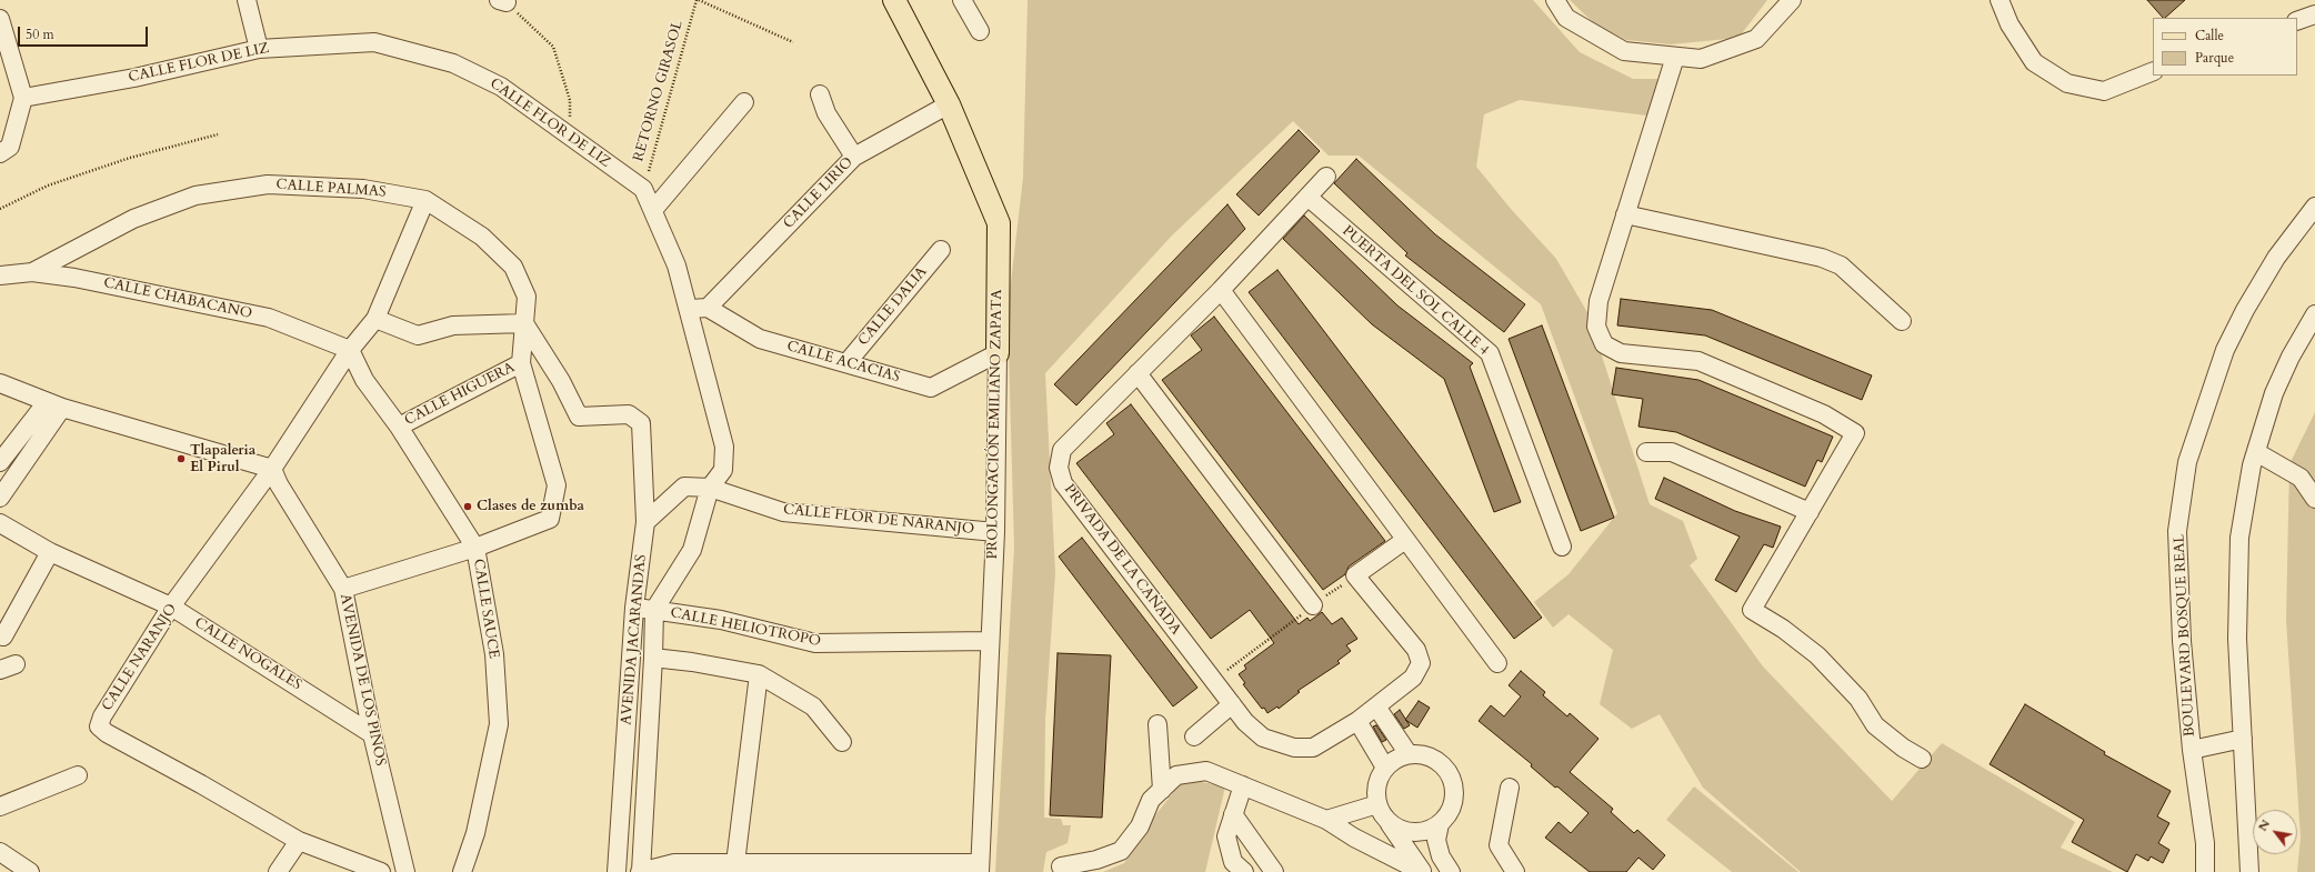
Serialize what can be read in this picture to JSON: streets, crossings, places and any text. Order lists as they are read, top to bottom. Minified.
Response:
{"streets":{"main road":["PROLONGACIÓN EMILIANO ZAPATA"],"street":["CALLE FLOR DE LIZ","CALLE PALMAS","CALLE LIRIO","PUERTA DEL SOL CALLE 4","CALLE CHABACANO","CALLE DALIA","CALLE ACACIAS","CALLE HIGUERA","CALLE FLOR DE NARANJO","PRIVADA DE LA CAÑADA","CALLE SAUCE","CALLE HELIOTROPO","BOULEVARD BOSQUE REAL","AVENIDA JACARANDAS","CALLE NOGALES","CALLE NARANJO","AVENIDA DE LOS PINOS"],"path":["RETORNO GIRASOL"]},"crossings":[["CALLE FLOR DE LIZ","RETORNO GIRASOL"],["CALLE FLOR DE LIZ","CALLE FLOR DE NARANJO"],["CALLE FLOR DE LIZ","AVENIDA JACARANDAS"],["CALLE PALMAS","CALLE CHABACANO"],["CALLE PALMAS","CALLE HIGUERA"],["CALLE PALMAS","AVENIDA JACARANDAS"],["CALLE PALMAS","CALLE NARANJO"],["CALLE LIRIO","CALLE ACACIAS"],["CALLE LIRIO","PROLONGACIÓN EMILIANO ZAPATA"],["PUERTA DEL SOL CALLE 4","PRIVADA DE LA CAÑADA"],["CALLE CHABACANO","CALLE SAUCE"],["CALLE CHABACANO","CALLE NARANJO"],["CALLE DALIA","CALLE ACACIAS"],["CALLE ACACIAS","PROLONGACIÓN EMILIANO ZAPATA"],["CALLE HIGUERA","CALLE SAUCE"],["PROLONGACIÓN EMILIANO ZAPATA","CALLE FLOR DE NARANJO"],["PROLONGACIÓN EMILIANO ZAPATA","CALLE HELIOTROPO"],["CALLE FLOR DE NARANJO","AVENIDA JACARANDAS"],["CALLE SAUCE","CALLE NARANJO"],["CALLE HELIOTROPO","AVENIDA JACARANDAS"],["CALLE NOGALES","CALLE NARANJO"],["CALLE NOGALES","AVENIDA DE LOS PINOS"],["CALLE NARANJO","AVENIDA DE LOS PINOS"]],"places":["Tlapaleria El Pirul","Clases de zumba"],"legend":["Calle","Parque"],"scale_bar":"50 m","north":"top left"}
